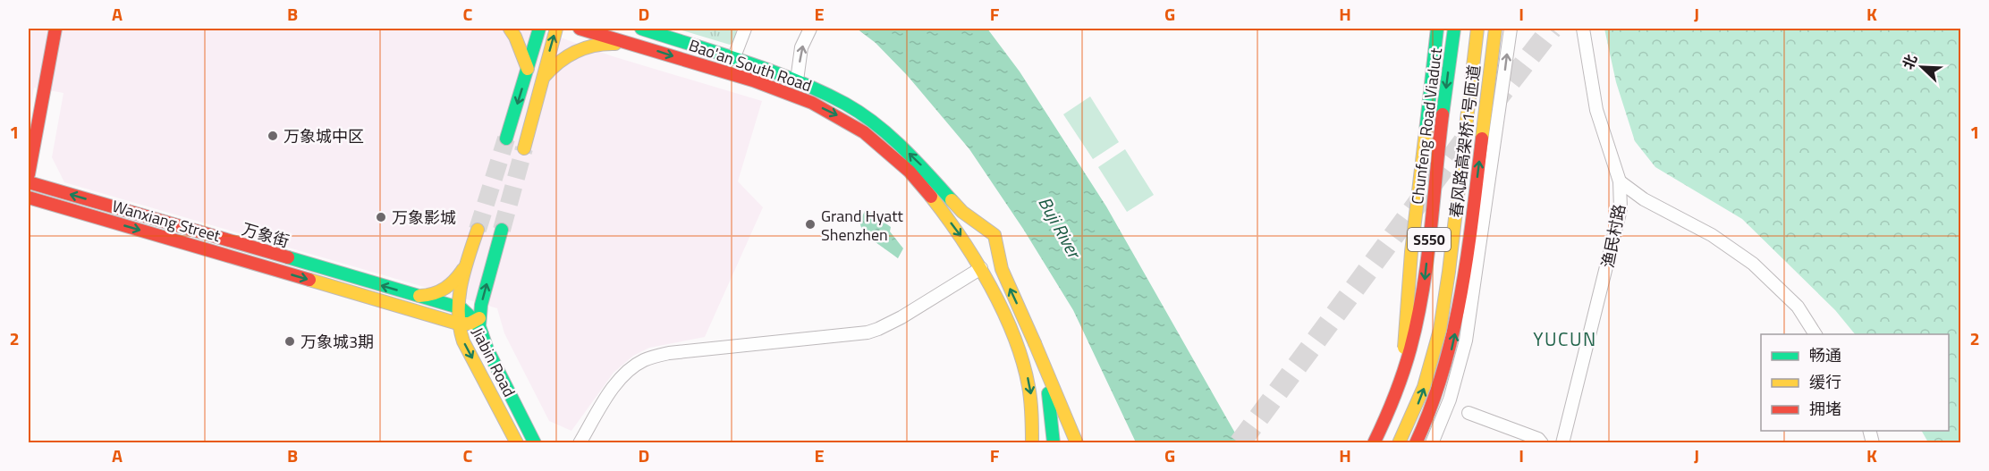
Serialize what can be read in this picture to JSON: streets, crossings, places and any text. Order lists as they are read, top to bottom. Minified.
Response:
{"streets":{"main road":["Bao'an South Road","Chunfeng Road Viaduct","春风路高架桥1号匝道","Wanxiang Street","万象街","S550","Jiabin Road"],"street":["渔民村路"]},"crossings":[["Wanxiang Street","万象街"],["Wanxiang Street","Jiabin Road"],["万象街","Jiabin Road"]],"one_way":["Wanxiang Street","万象街"],"districts":["YUCUN"],"water":["Buji River"],"places":["万象城中区","万象影城","Grand Hyatt Shenzhen","万象城3期"],"legend":["畅通","缓行","拥堵"],"north":"top left","grid":{"columns":["A","B","C","D","E","F","G","H","I","J","K"],"rows":["1","2"]}}
